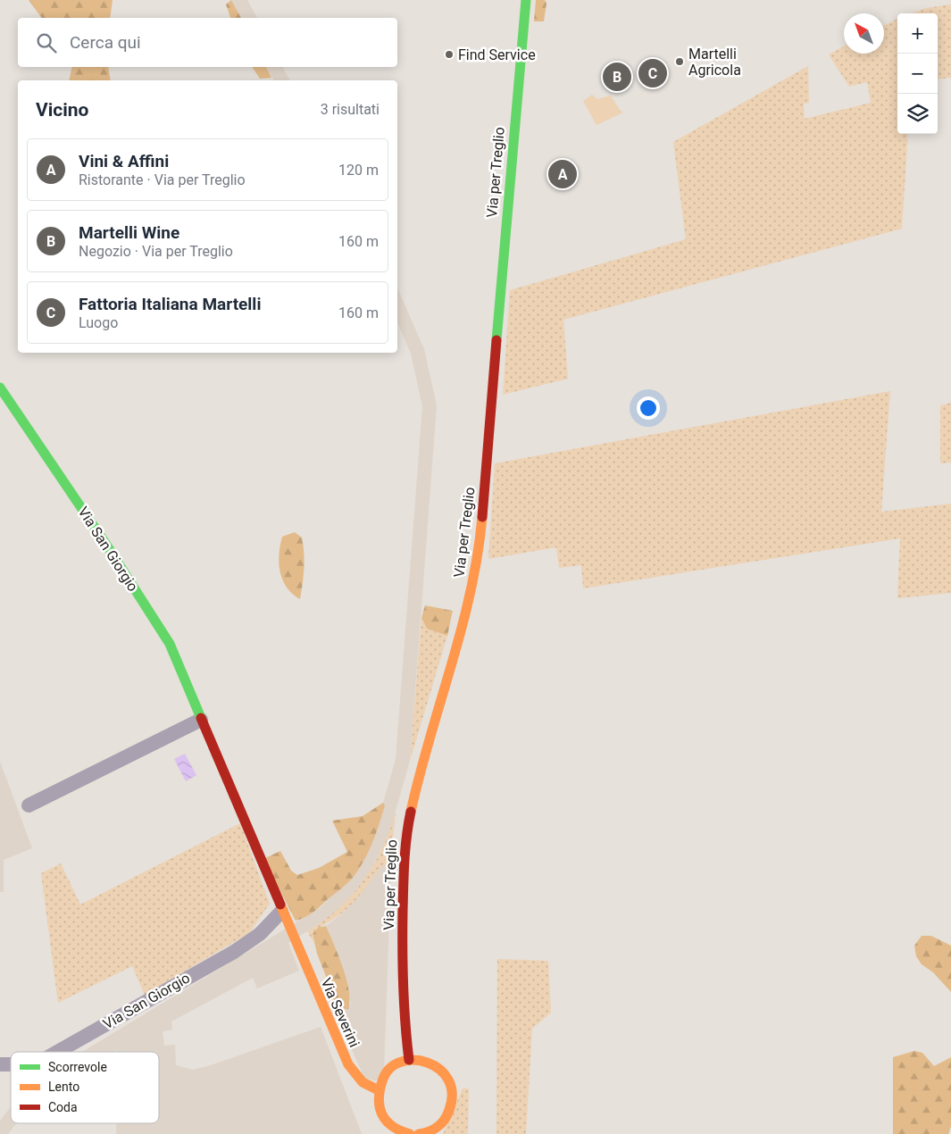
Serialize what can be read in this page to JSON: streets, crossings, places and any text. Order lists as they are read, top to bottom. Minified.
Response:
{"streets":{"main road":["Via per Treglio","Via San Giorgio","Via Severini"]},"crossings":[["Via San Giorgio","Via Severini"]],"places":["Find Service","Martelli Agricola"],"legend":["Scorrevole","Lento","Coda"],"north":"top left","page":{"map_buttons":["+","−"],"search":"Cerca qui","pins":["C","B","A"],"heading":["Vicino","3 risultati"],"list":[{"mark":"A","name":"Vini & Affini","note":"Ristorante · Via per Treglio","value":"120 m"},{"mark":"B","name":"Martelli Wine","note":"Negozio · Via per Treglio","value":"160 m"},{"mark":"C","name":"Fattoria Italiana Martelli","note":"Luogo","value":"160 m"}]}}
